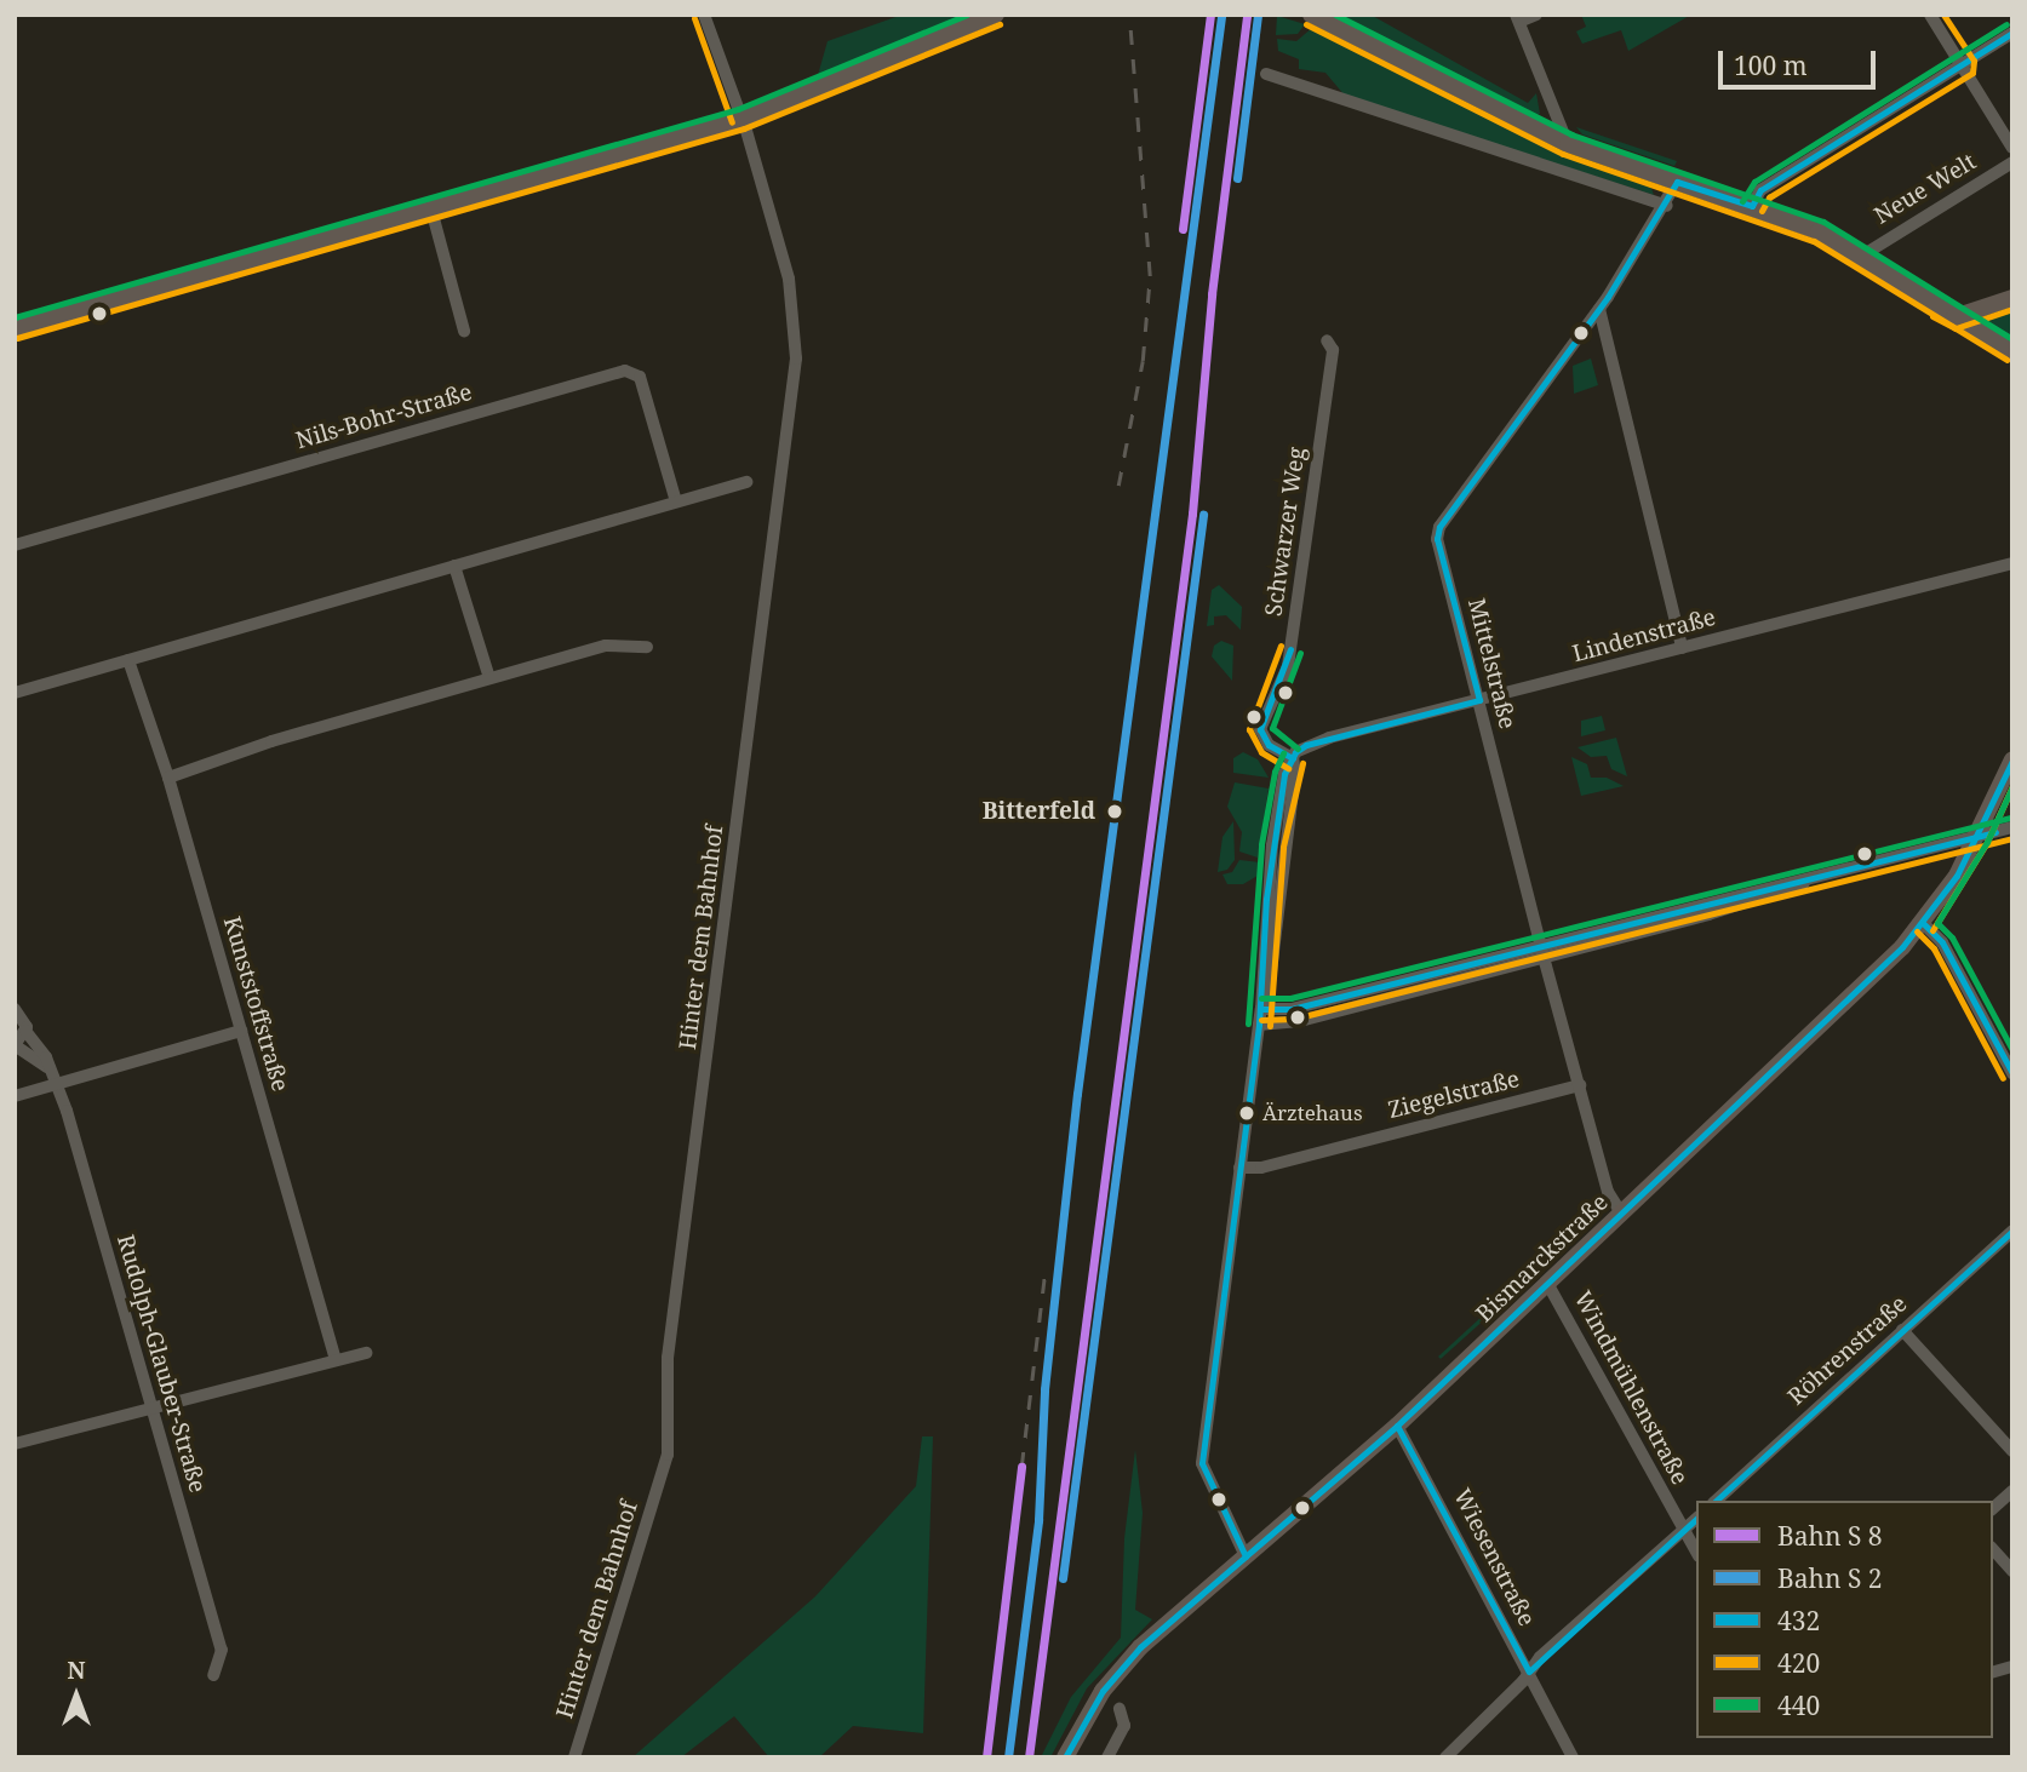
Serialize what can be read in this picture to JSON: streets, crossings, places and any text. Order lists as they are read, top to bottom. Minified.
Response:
{"streets":{"main road":["Bismarckstraße"],"street":["Neue Welt","Nils-Bohr-Straße","Schwarzer Weg","Lindenstraße","Mittelstraße","Hinter dem Bahnhof","Kunststoffstraße","Ziegelstraße","Röhrenstraße","Rudolph-Glauber-Straße","Windmühlenstraße","Wiesenstraße"]},"crossings":[["Schwarzer Weg","Lindenstraße"],["Lindenstraße","Mittelstraße"],["Mittelstraße","Ziegelstraße"],["Mittelstraße","Bismarckstraße"],["Bismarckstraße","Windmühlenstraße"],["Bismarckstraße","Wiesenstraße"]],"places":["Bitterfeld","Ärztehaus"],"lines":["transit line 420","transit line 440","transit line 432"],"legend":["Bahn S 8","Bahn S 2","432","420","440"],"scale_bar":"100 m","north":"top"}
